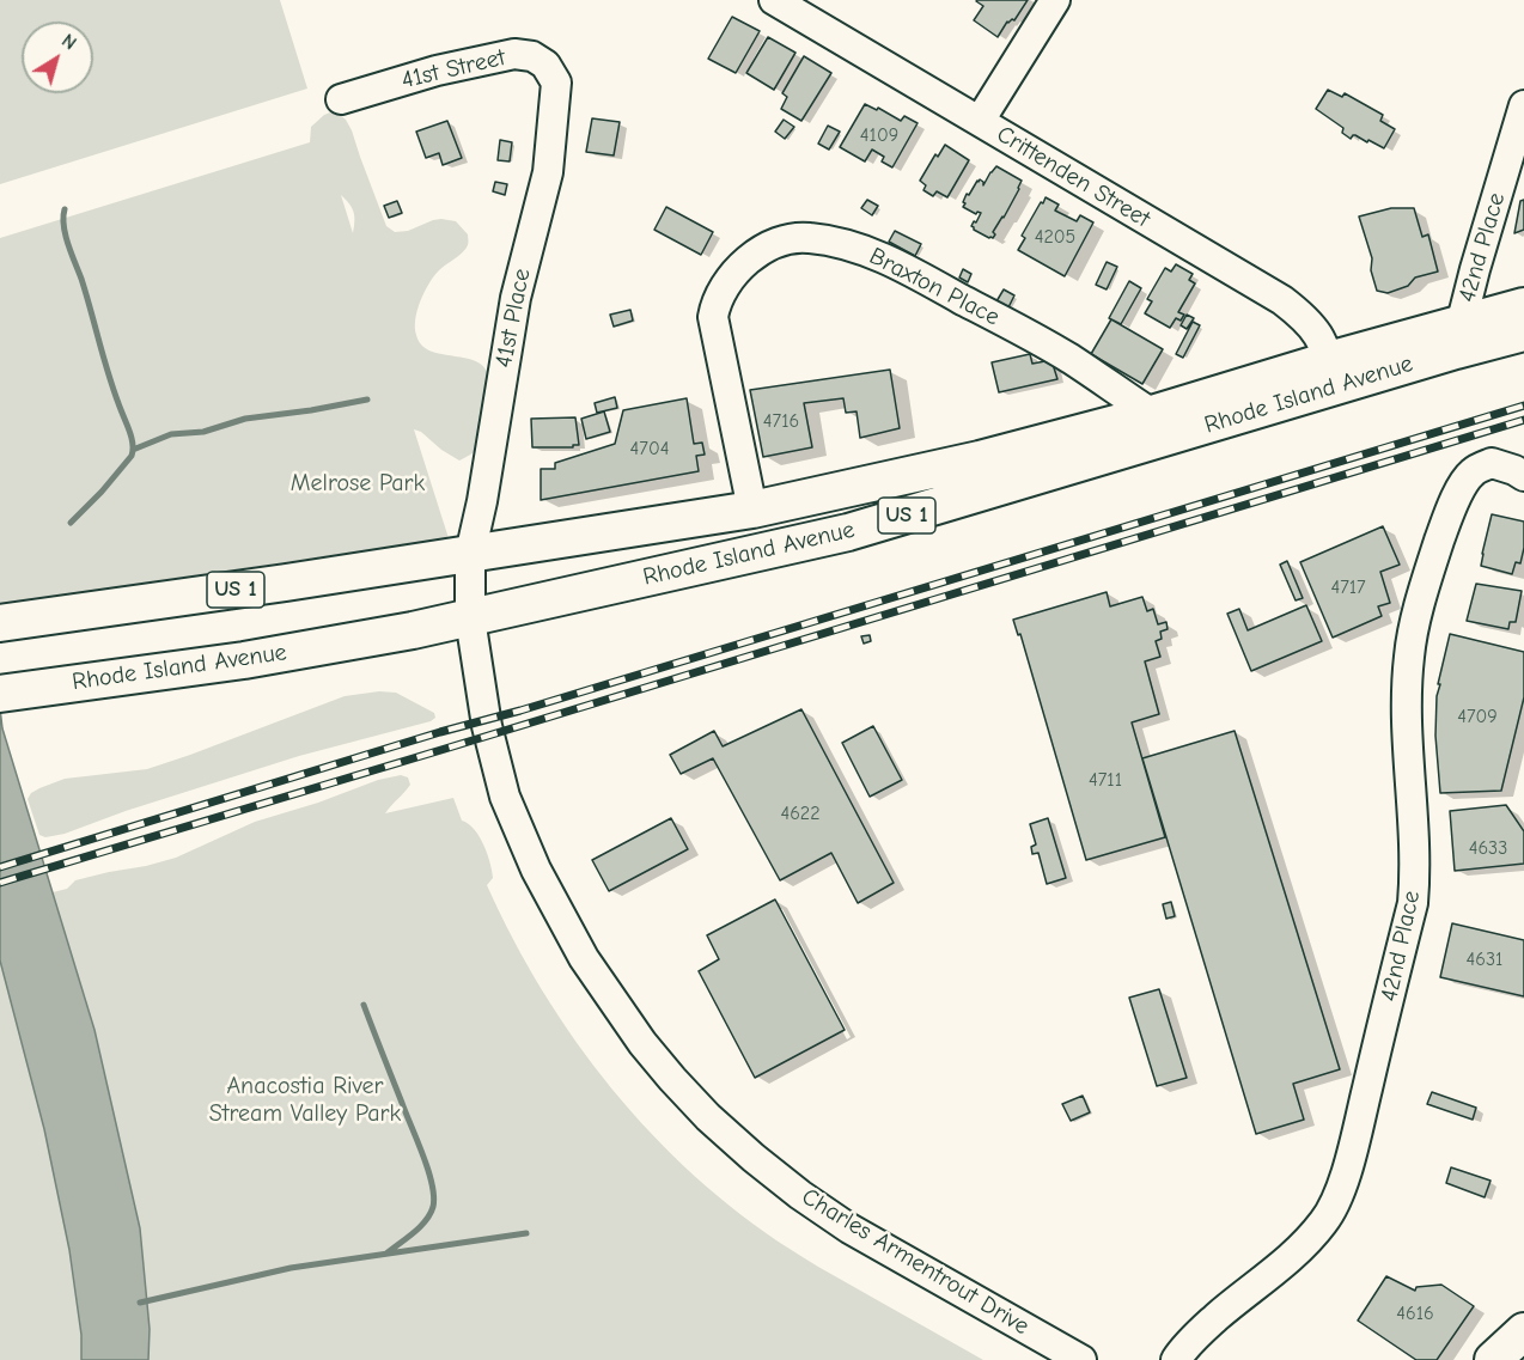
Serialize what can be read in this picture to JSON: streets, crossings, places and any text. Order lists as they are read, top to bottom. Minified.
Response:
{"streets":{"main road":["Rhode Island Avenue","US 1"],"street":["41st Street","Crittenden Street","42nd Place","Braxton Place","41st Place","Charles Armentrout Drive"]},"crossings":[["41st Street","41st Place"],["Crittenden Street","Rhode Island Avenue"],["42nd Place","Rhode Island Avenue"],["Braxton Place","Rhode Island Avenue"],["41st Place","Rhode Island Avenue"],["41st Place","Charles Armentrout Drive"],["Rhode Island Avenue","Charles Armentrout Drive"]],"parks":["Melrose Park","Anacostia River Stream Valley Park"],"house_numbers":["4109","4205","4716","4704","4717","4709","4711","4622","4633","4631","4616"],"north":"top right"}
